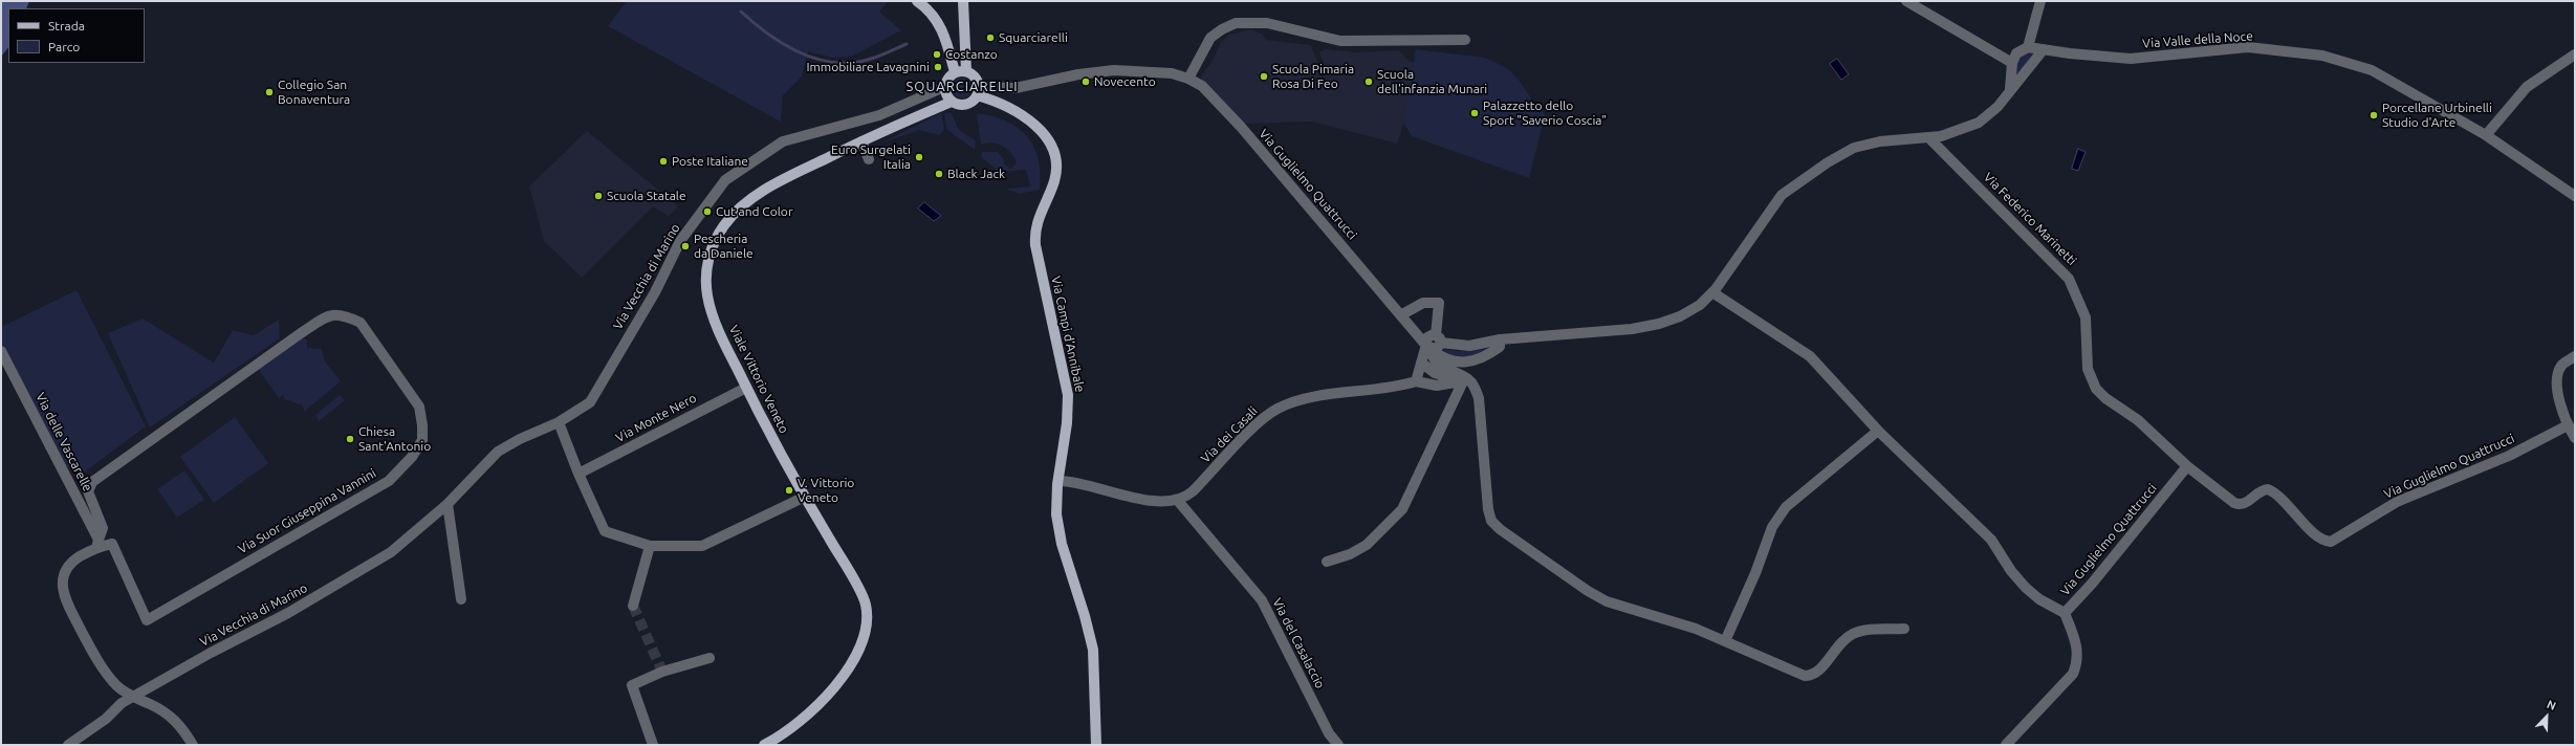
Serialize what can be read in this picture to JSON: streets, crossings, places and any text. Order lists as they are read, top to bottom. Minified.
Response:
{"streets":{"main road":["Via Campi d'Annibale","Viale Vittorio Veneto"],"street":["Via Valle della Noce","Via Guglielmo Quattrucci","Via Federico Marinetti","Via Vecchia di Marino","Via Monte Nero","Via dei Casali","Via delle Vascarelle","Via Suor Giuseppina Vannini","Via del Casalaccio"]},"crossings":[["Via Guglielmo Quattrucci","Via Federico Marinetti"],["Via Guglielmo Quattrucci","Via Vecchia di Marino"],["Via Guglielmo Quattrucci","Via Campi d'Annibale"],["Via Guglielmo Quattrucci","Viale Vittorio Veneto"],["Via Vecchia di Marino","Via Campi d'Annibale"],["Via Vecchia di Marino","Viale Vittorio Veneto"],["Via Campi d'Annibale","Viale Vittorio Veneto"],["Viale Vittorio Veneto","Via Monte Nero"],["Via dei Casali","Via del Casalaccio"],["Via delle Vascarelle","Via Suor Giuseppina Vannini"]],"districts":["SQUARCIARELLI"],"places":["Squarciarelli","Costanzo","Immobiliare Lavagnini","Scuola Pimaria Rosa Di Feo","Novecento","Scuola dell'infanzia Munari","Collegio San Bonaventura","Palazzetto dello Sport \"Saverio Coscia\"","Porcellane Urbinelli Studio d'Arte","Euro Surgelati Italia","Poste Italiane","Black Jack","Scuola Statale","Cut and Color","Pescheria da Daniele","Chiesa Sant'Antonio","V. Vittorio Veneto"],"legend":["Strada","Parco"],"north":"top right"}
